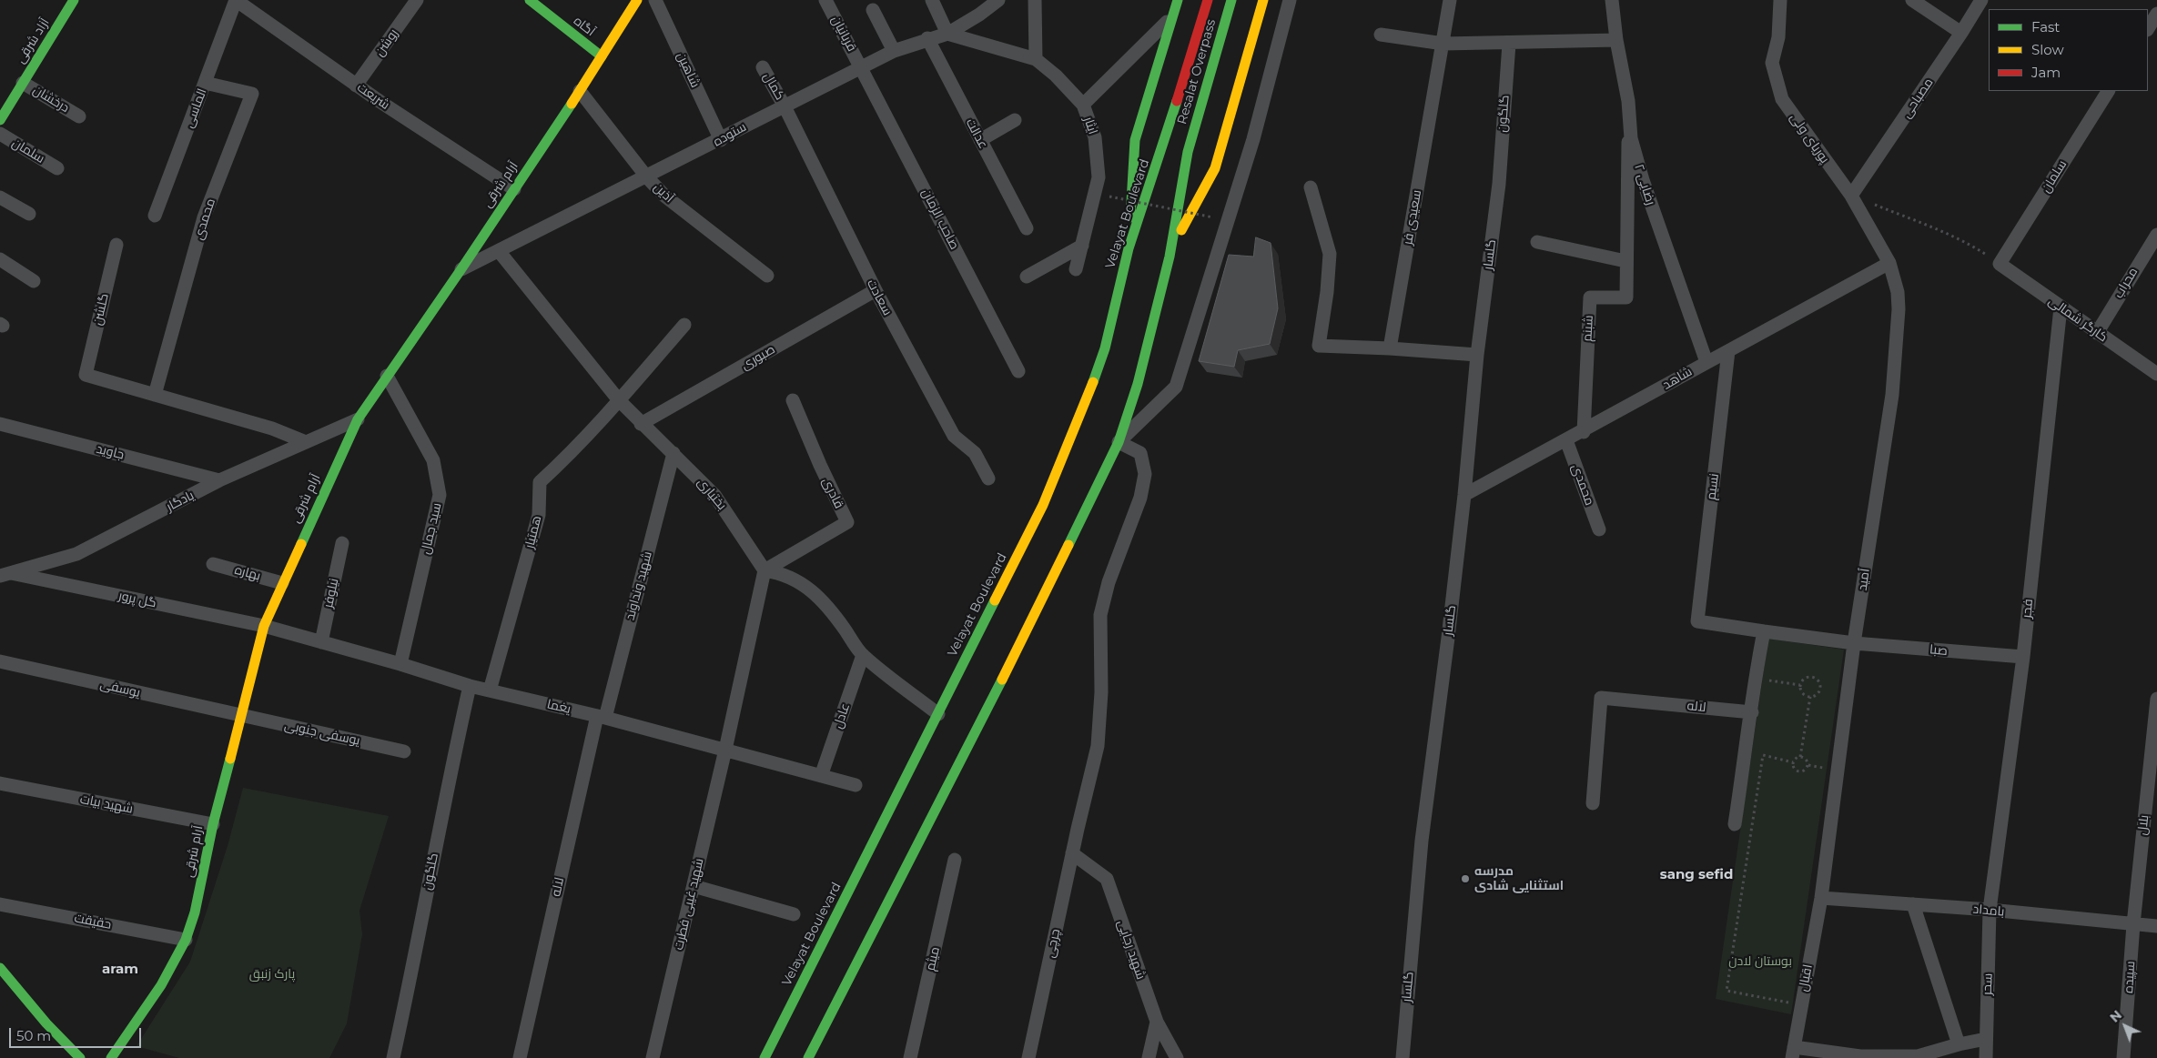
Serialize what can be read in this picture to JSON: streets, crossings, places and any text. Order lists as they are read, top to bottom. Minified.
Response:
{"streets":{"main road":["آگاه","آزاد شرقی","Resalat Overpass","آرام شرقی","Velayat Boulevard"],"street":["قربانیان","روشن","شاهین","کمال","شریعت","مصباحی","درخشان","الماسی","گلگون","ایثار","عدالت","ستوده","پوریای ولی","سلمان","رضایی ۲","آذین","سعیدی فر","محمدی","صاحب الزمان","گلسار","محراب","سعادت","گلشن","کارگر شمالی","شبنم","صبوری","شاهد","جاوید","نسیم","قادری","بختیاری","یادگار","سید جمال","همتیار","بهاره","اُمید","شهید ونداوند","نیلوفر","گل پرور","فجر","صبا","یوسفی","یغما","لاله","عادل","یوسفی جنوبی","شهید بیات","بلال","شهید غیبی فطرت","بامداد","حقیقت","چرچی","شهید رجایی","میثم","سپیده","اقبال","سحر"]},"crossings":[["آگاه","آرام شرقی"],["قربانیان","ستوده"],["قربانیان","صاحب الزمان"],["آزاد شرقی","درخشان"],["روشن","شریعت"],["شاهین","ستوده"],["Resalat Overpass","Velayat Boulevard"],["کمال","ستوده"],["کمال","سعادت"],["شریعت","الماسی"],["شریعت","آرام شرقی"],["مصباحی","پوریای ولی"],["الماسی","محمدی"],["گلگون","گلسار"],["گلگون","یغما"],["عدالت","ستوده"],["ستوده","آرام شرقی"],["ستوده","آذین"],["ستوده","صاحب الزمان"],["ستوده","سعادت"],["ستوده","بختیاری"],["پوریای ولی","شاهد"],["پوریای ولی","اُمید"],["سلمان","کارگر شمالی"],["آرام شرقی","آذین"],["آرام شرقی","یادگار"],["آرام شرقی","سید جمال"],["آرام شرقی","بهاره"],["آرام شرقی","گل پرور"],["آرام شرقی","یوسفی"],["آرام شرقی","یغما"],["آرام شرقی","یوسفی جنوبی"],["آرام شرقی","شهید بیات"],["آرام شرقی","حقیقت"],["رضایی ۲","شبنم"],["رضایی ۲","شاهد"],["محمدی","گلشن"],["محمدی","شاهد"],["گلسار","شاهد"],["محراب","کارگر شمالی"],["سعادت","صبوری"],["کارگر شمالی","فجر"],["شبنم","شاهد"],["صبوری","بختیاری"],["شاهد","نسیم"],["شاهد","اُمید"],["جاوید","یادگار"],["نسیم","صبا"],["قادری","بختیاری"],["قادری","شهید غیبی فطرت"],["بختیاری","همتیار"],["بختیاری","شهید ونداوند"],["بختیاری","شهید غیبی فطرت"],["یادگار","گل پرور"],["سید جمال","یغما"],["همتیار","یغما"],["اُمید","صبا"],["اُمید","بامداد"],["اُمید","اقبال"],["شهید ونداوند","یغما"],["شهید ونداوند","لاله"],["نیلوفر","یغما"],["گل پرور","یغما"],["فجر","صبا"],["فجر","بامداد"],["فجر","سحر"],["یوسفی","یوسفی جنوبی"],["یغما","لاله"],["یغما","عادل"],["یغما","شهید غیبی فطرت"],["بلال","بامداد"],["بلال","سپیده"],["بامداد","سپیده"],["بامداد","اقبال"],["بامداد","سحر"],["چرچی","شهید رجایی"]],"districts":["sang sefid","aram"],"parks":["بوستان لادن","پارک زنبق"],"places":["مدرسه استثنایی شادی"],"legend":["Fast","Slow","Jam"],"scale_bar":"50 m","north":"top left"}
